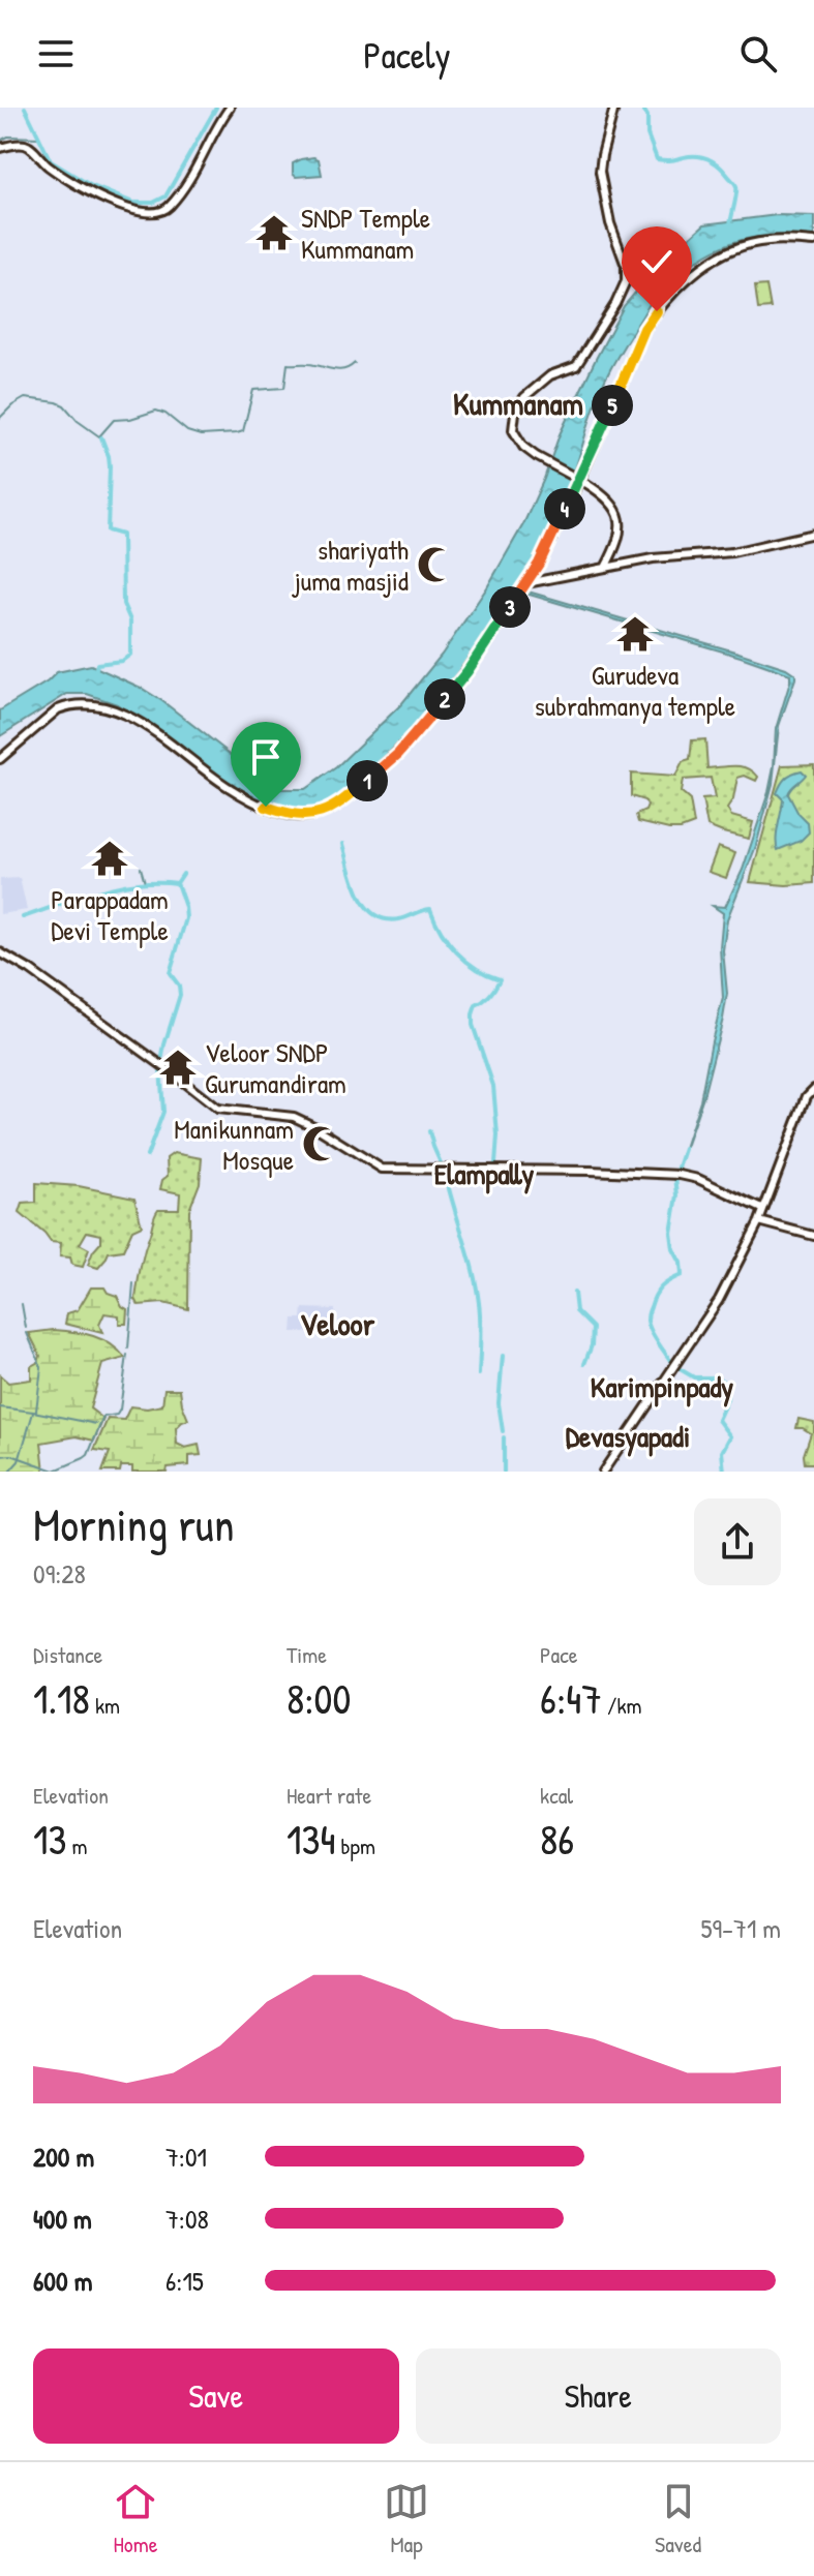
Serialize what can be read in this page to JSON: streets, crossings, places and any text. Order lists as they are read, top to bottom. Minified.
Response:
{"districts":["Kummanam","Elampally","Veloor","Karimpinpady","Devasyapadi"],"places":{"temple":["SNDP Temple Kummanam","Gurudeva subrahmanya temple","Parappadam Devi Temple","Veloor SNDP Gurumandiram"],"mosque":["shariyath juma masjid","Manikunnam Mosque"]},"page":{"header":"Pacely","pins":["5","4","3","2","1"],"heading":["Morning run","09:28"],"stats":[["Distance","1.18 km"],["Time","8:00"],["Pace","6:47 /km"],["Elevation","13 m"],["Heart rate","134 bpm"],["kcal","86"]],"chart":["Elevation","59–71 m"],"list":[{"name":"200 m","note":"7:01"},{"name":"400 m","note":"7:08"},{"name":"600 m","note":"6:15"}],"buttons":["Save","Share"],"tabs":["Home","Map","Saved"]}}
